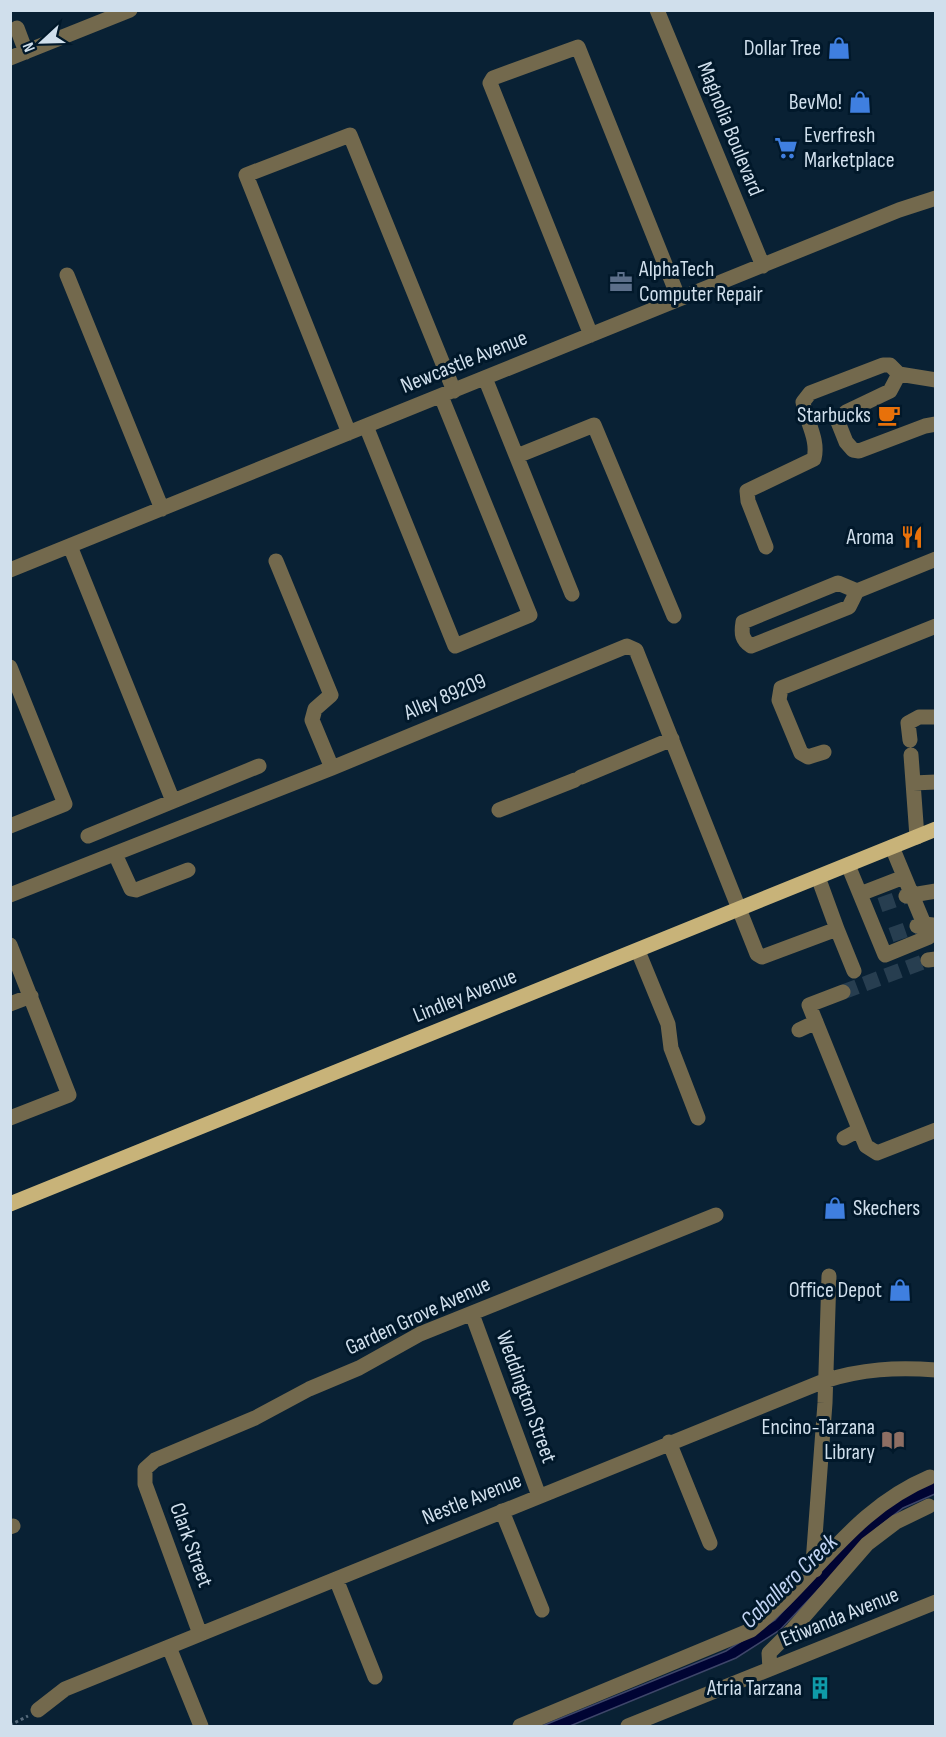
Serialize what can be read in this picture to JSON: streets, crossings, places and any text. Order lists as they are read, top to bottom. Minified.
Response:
{"streets":{"main road":["Lindley Avenue"],"street":["Magnolia Boulevard","Newcastle Avenue","Alley 89209","Garden Grove Avenue","Weddington Street","Nestle Avenue","Clark Street","Etiwanda Avenue"]},"crossings":[["Magnolia Boulevard","Newcastle Avenue"],["Alley 89209","Lindley Avenue"],["Garden Grove Avenue","Weddington Street"],["Garden Grove Avenue","Clark Street"],["Weddington Street","Nestle Avenue"],["Nestle Avenue","Clark Street"]],"water":["Caballero Creek"],"places":{"shop":["Dollar Tree","BevMo!","Skechers","Office Depot"],"supermarket":["Everfresh Marketplace"],"office":["AlphaTech Computer Repair"],"cafe":["Starbucks"],"restaurant":["Aroma"],"library":["Encino-Tarzana Library"],"building":["Atria Tarzana"]},"north":"left"}
